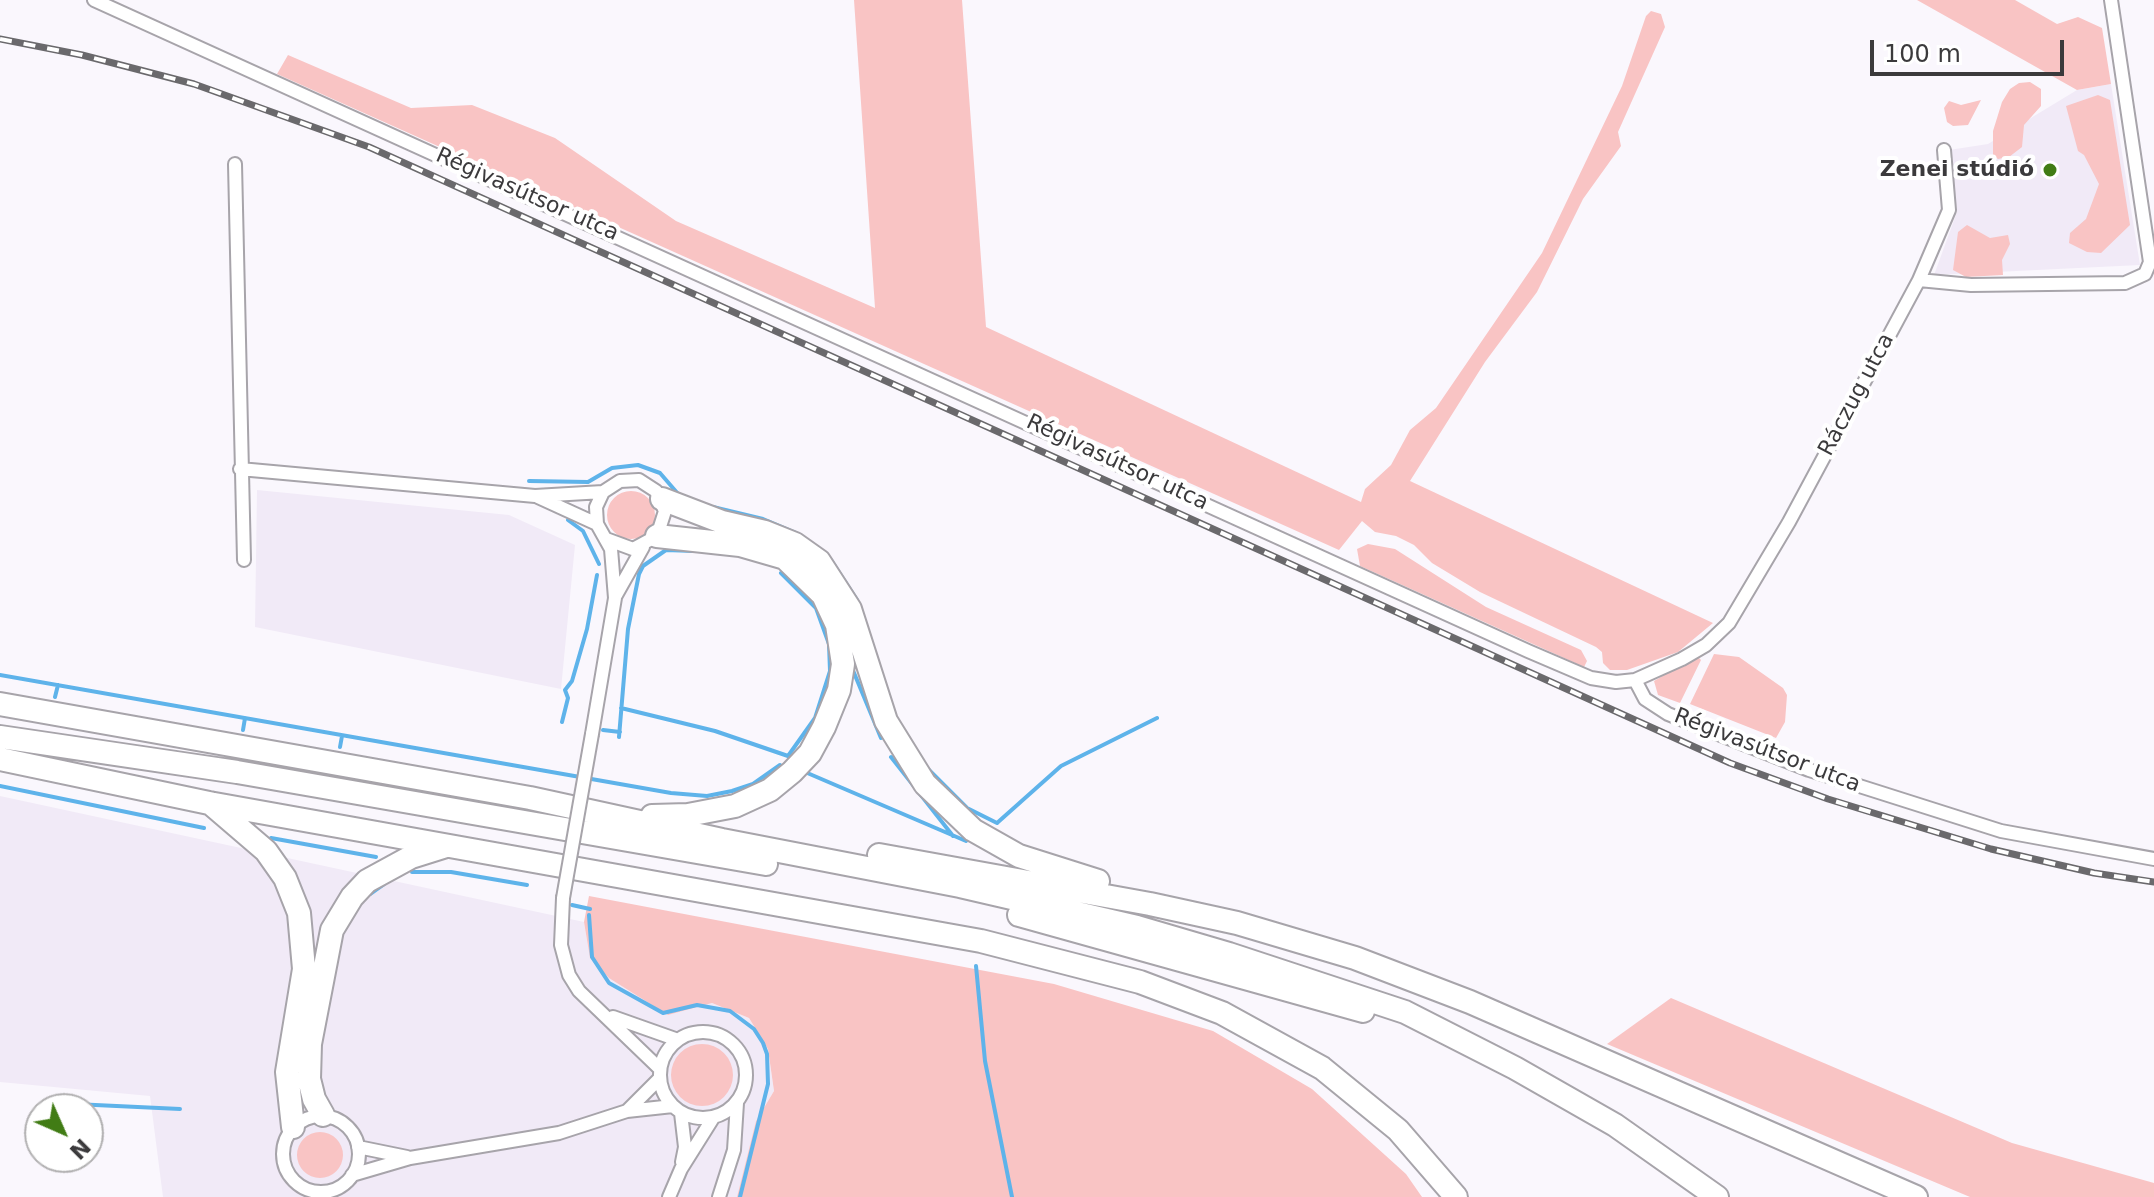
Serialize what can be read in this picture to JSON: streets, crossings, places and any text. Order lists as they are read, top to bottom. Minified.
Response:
{"streets":{"street":["Régivasútsor utca","Ráczug utca"]},"crossings":[["Régivasútsor utca","Ráczug utca"]],"places":["Zenei stúdió"],"scale_bar":"100 m","north":"bottom right"}
